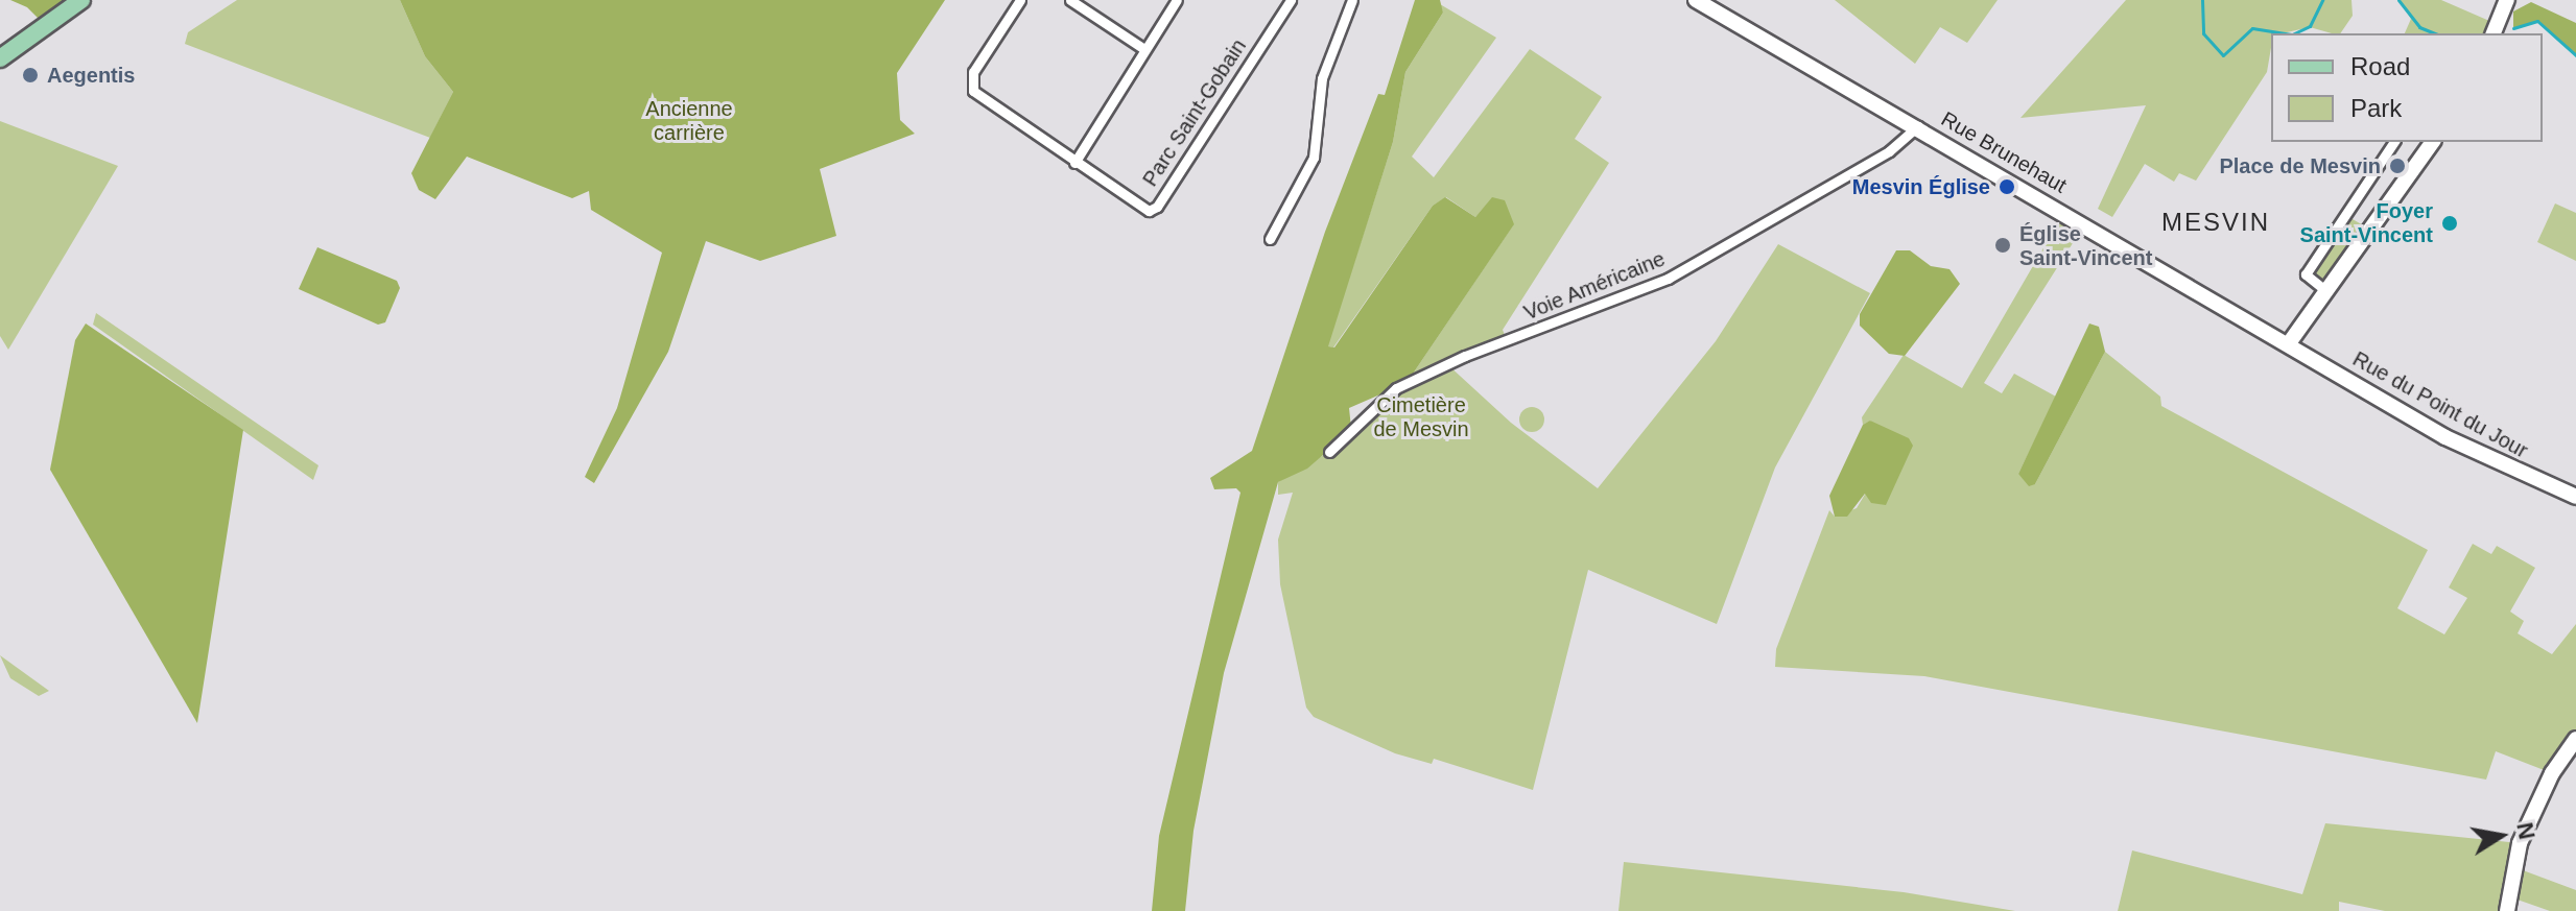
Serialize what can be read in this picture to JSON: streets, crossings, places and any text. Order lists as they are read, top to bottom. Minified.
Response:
{"streets":{"street":["Parc Saint-Gobain","Rue Brunehaut","Voie Américaine","Rue du Point du Jour"]},"crossings":[["Rue Brunehaut","Voie Américaine"],["Rue Brunehaut","Rue du Point du Jour"]],"districts":["MESVIN"],"parks":["Ancienne carrière","Cimetière de Mesvin"],"places":["Aegentis","Place de Mesvin","Mesvin Église","Foyer Saint-Vincent","Église Saint-Vincent"],"legend":["Road","Park"],"north":"right"}
